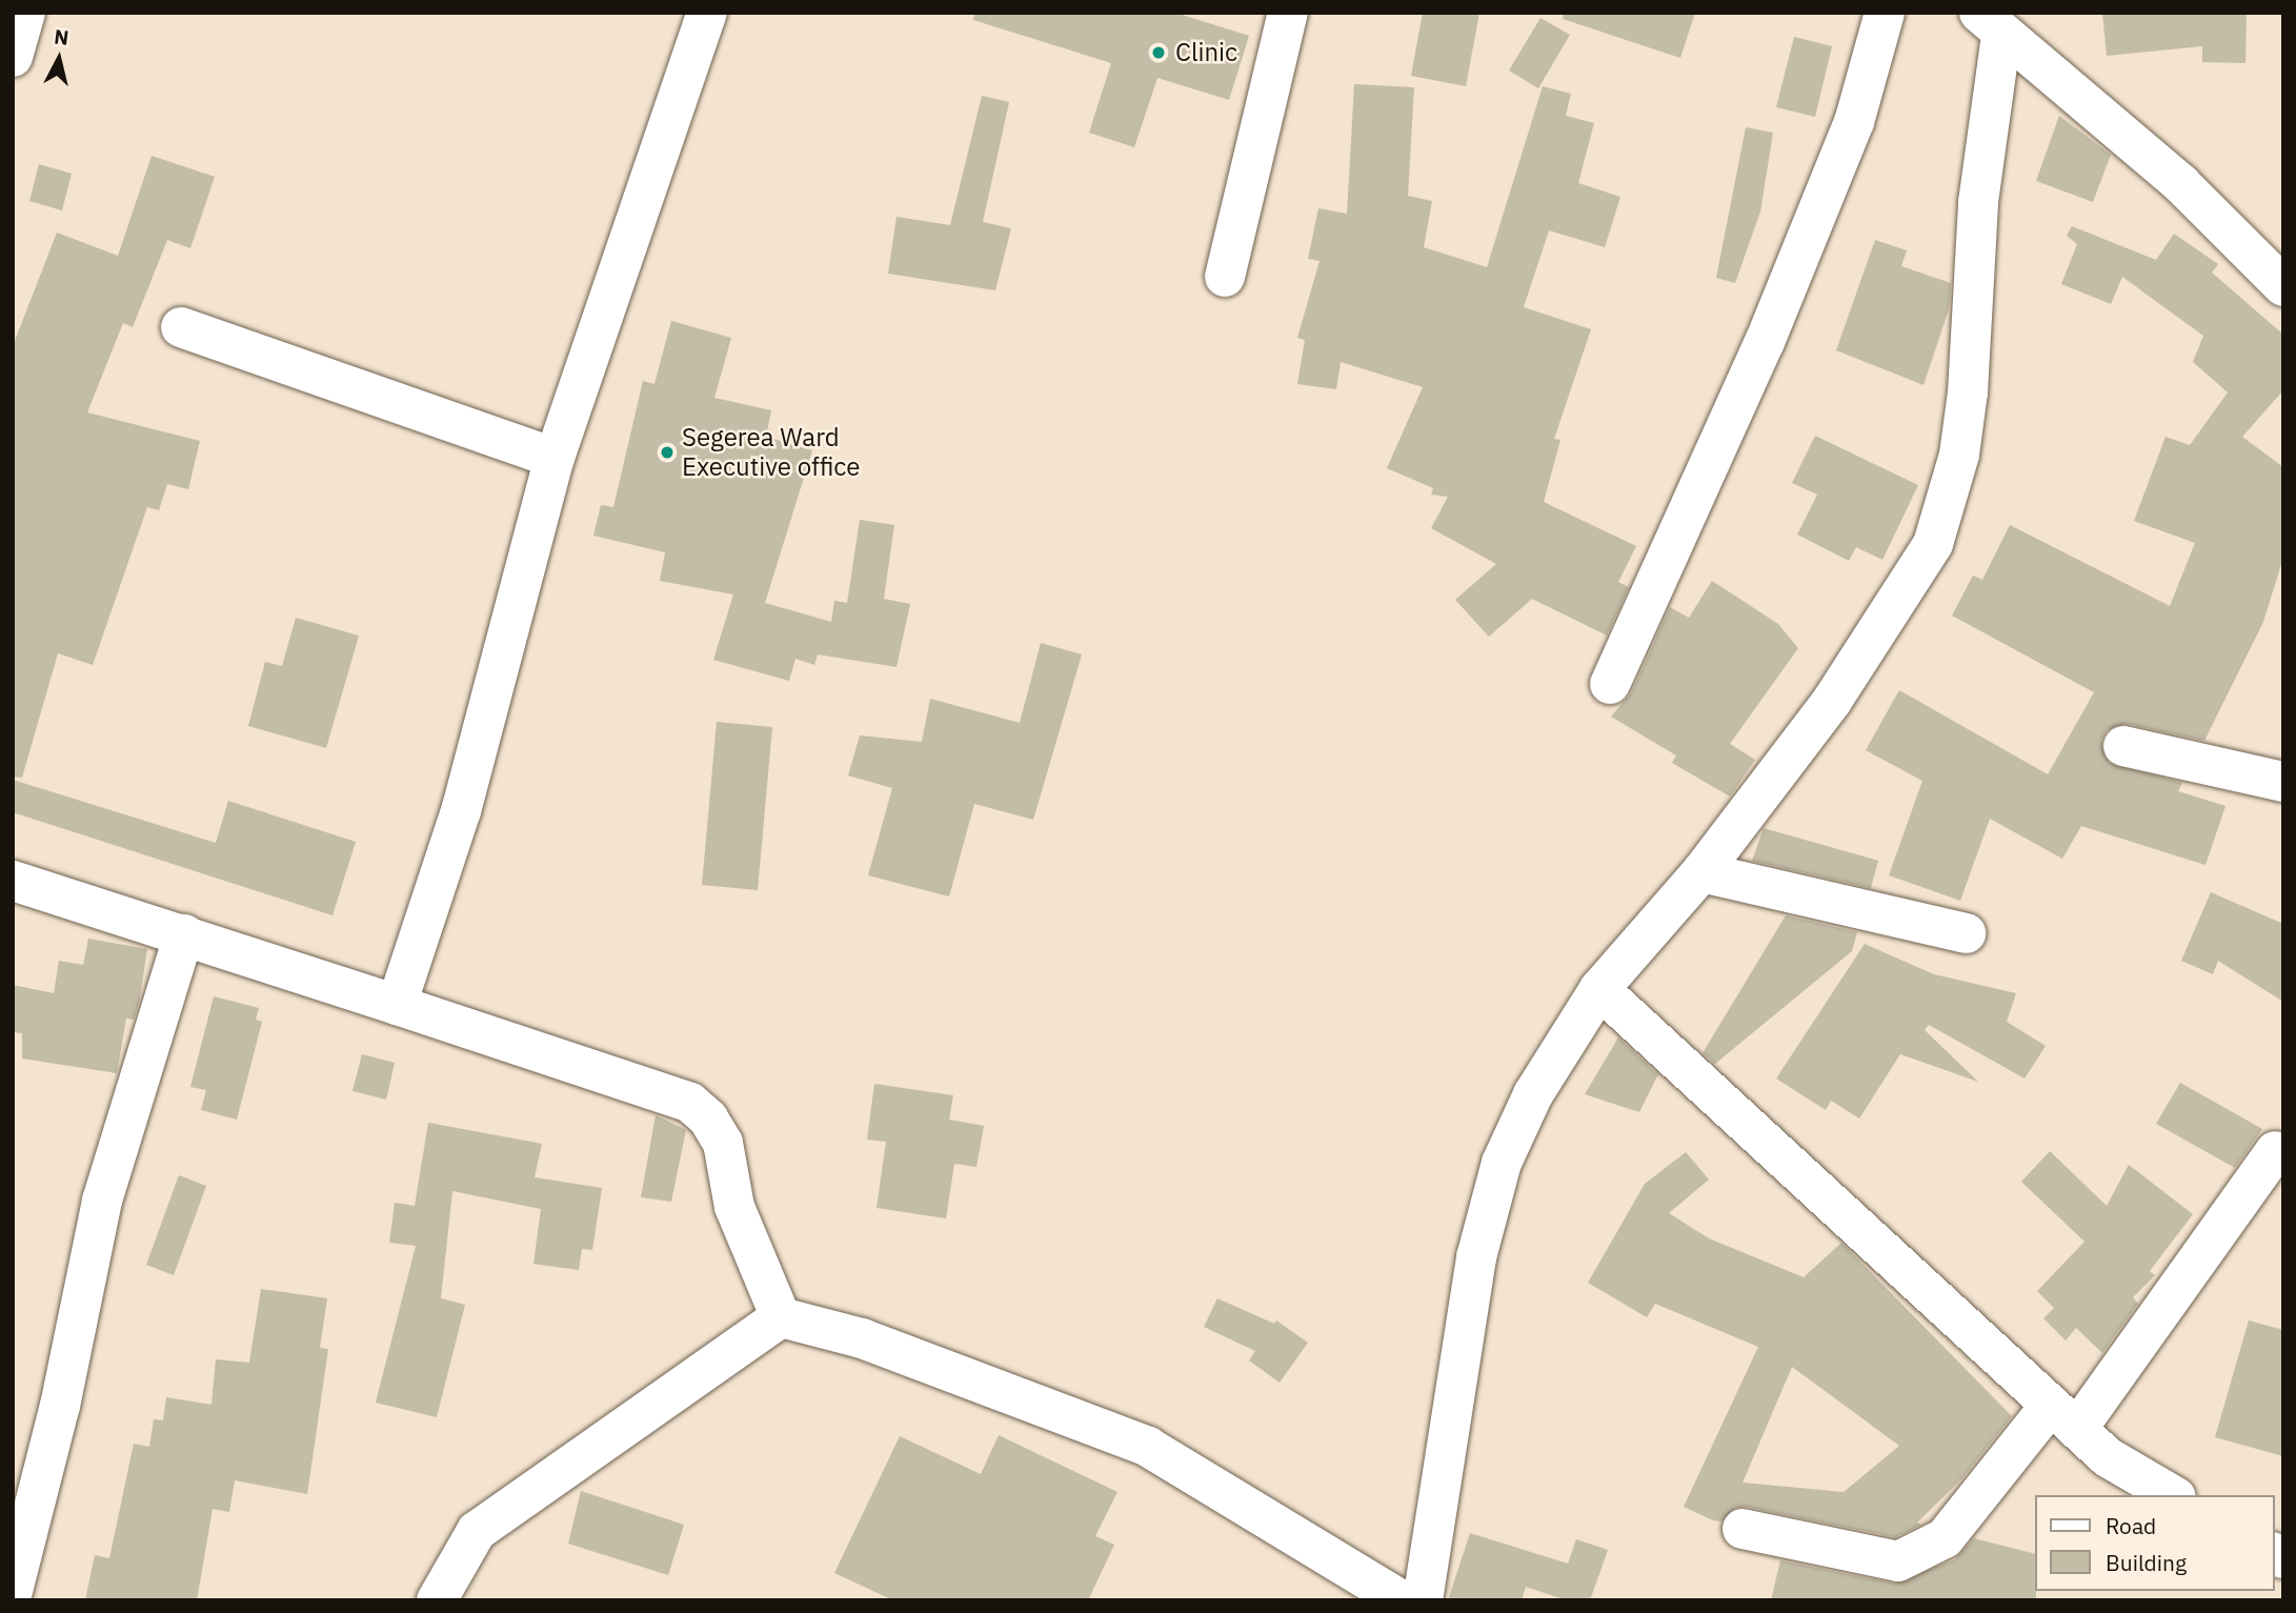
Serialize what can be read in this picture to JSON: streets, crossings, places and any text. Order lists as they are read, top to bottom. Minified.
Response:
{"places":["Clinic","Segerea Ward Executive office"],"legend":["Road","Building"],"north":"top"}
